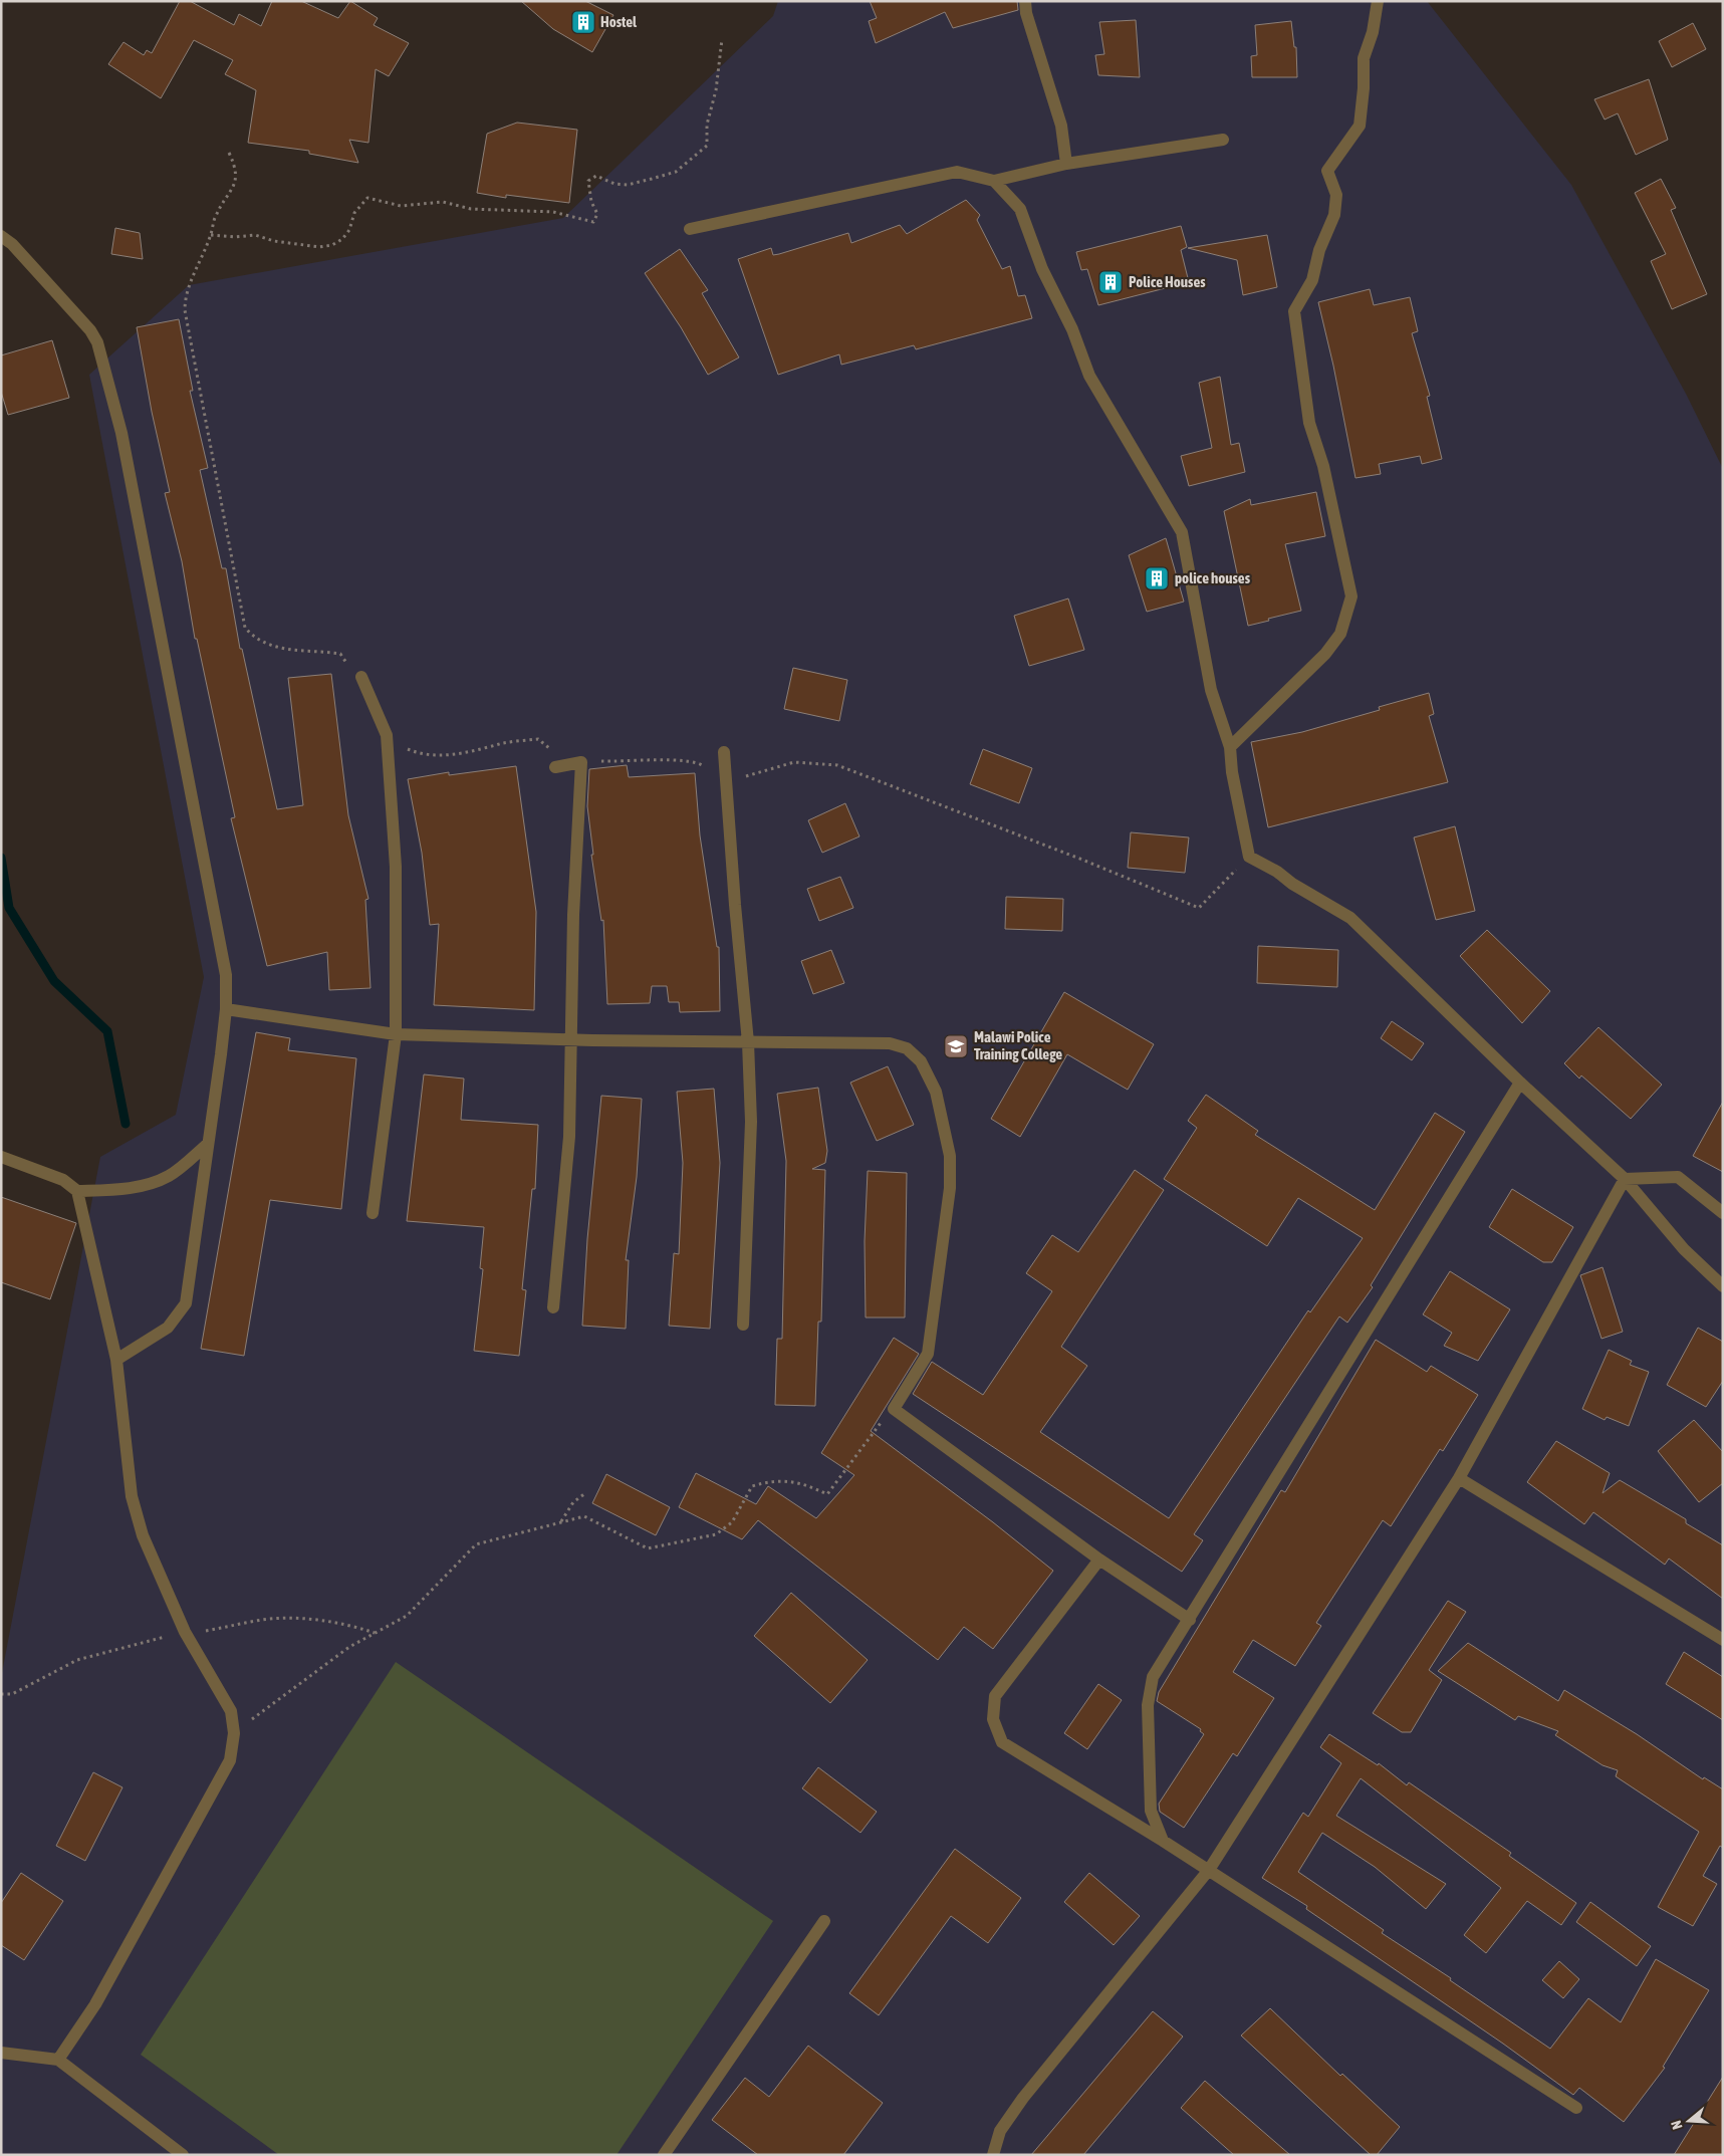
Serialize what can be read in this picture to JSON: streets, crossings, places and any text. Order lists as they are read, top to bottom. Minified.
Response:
{"places":{"building":["Hostel","Police Houses","police houses"],"school or university":["Malawi Police Training College"]},"north":"left"}
